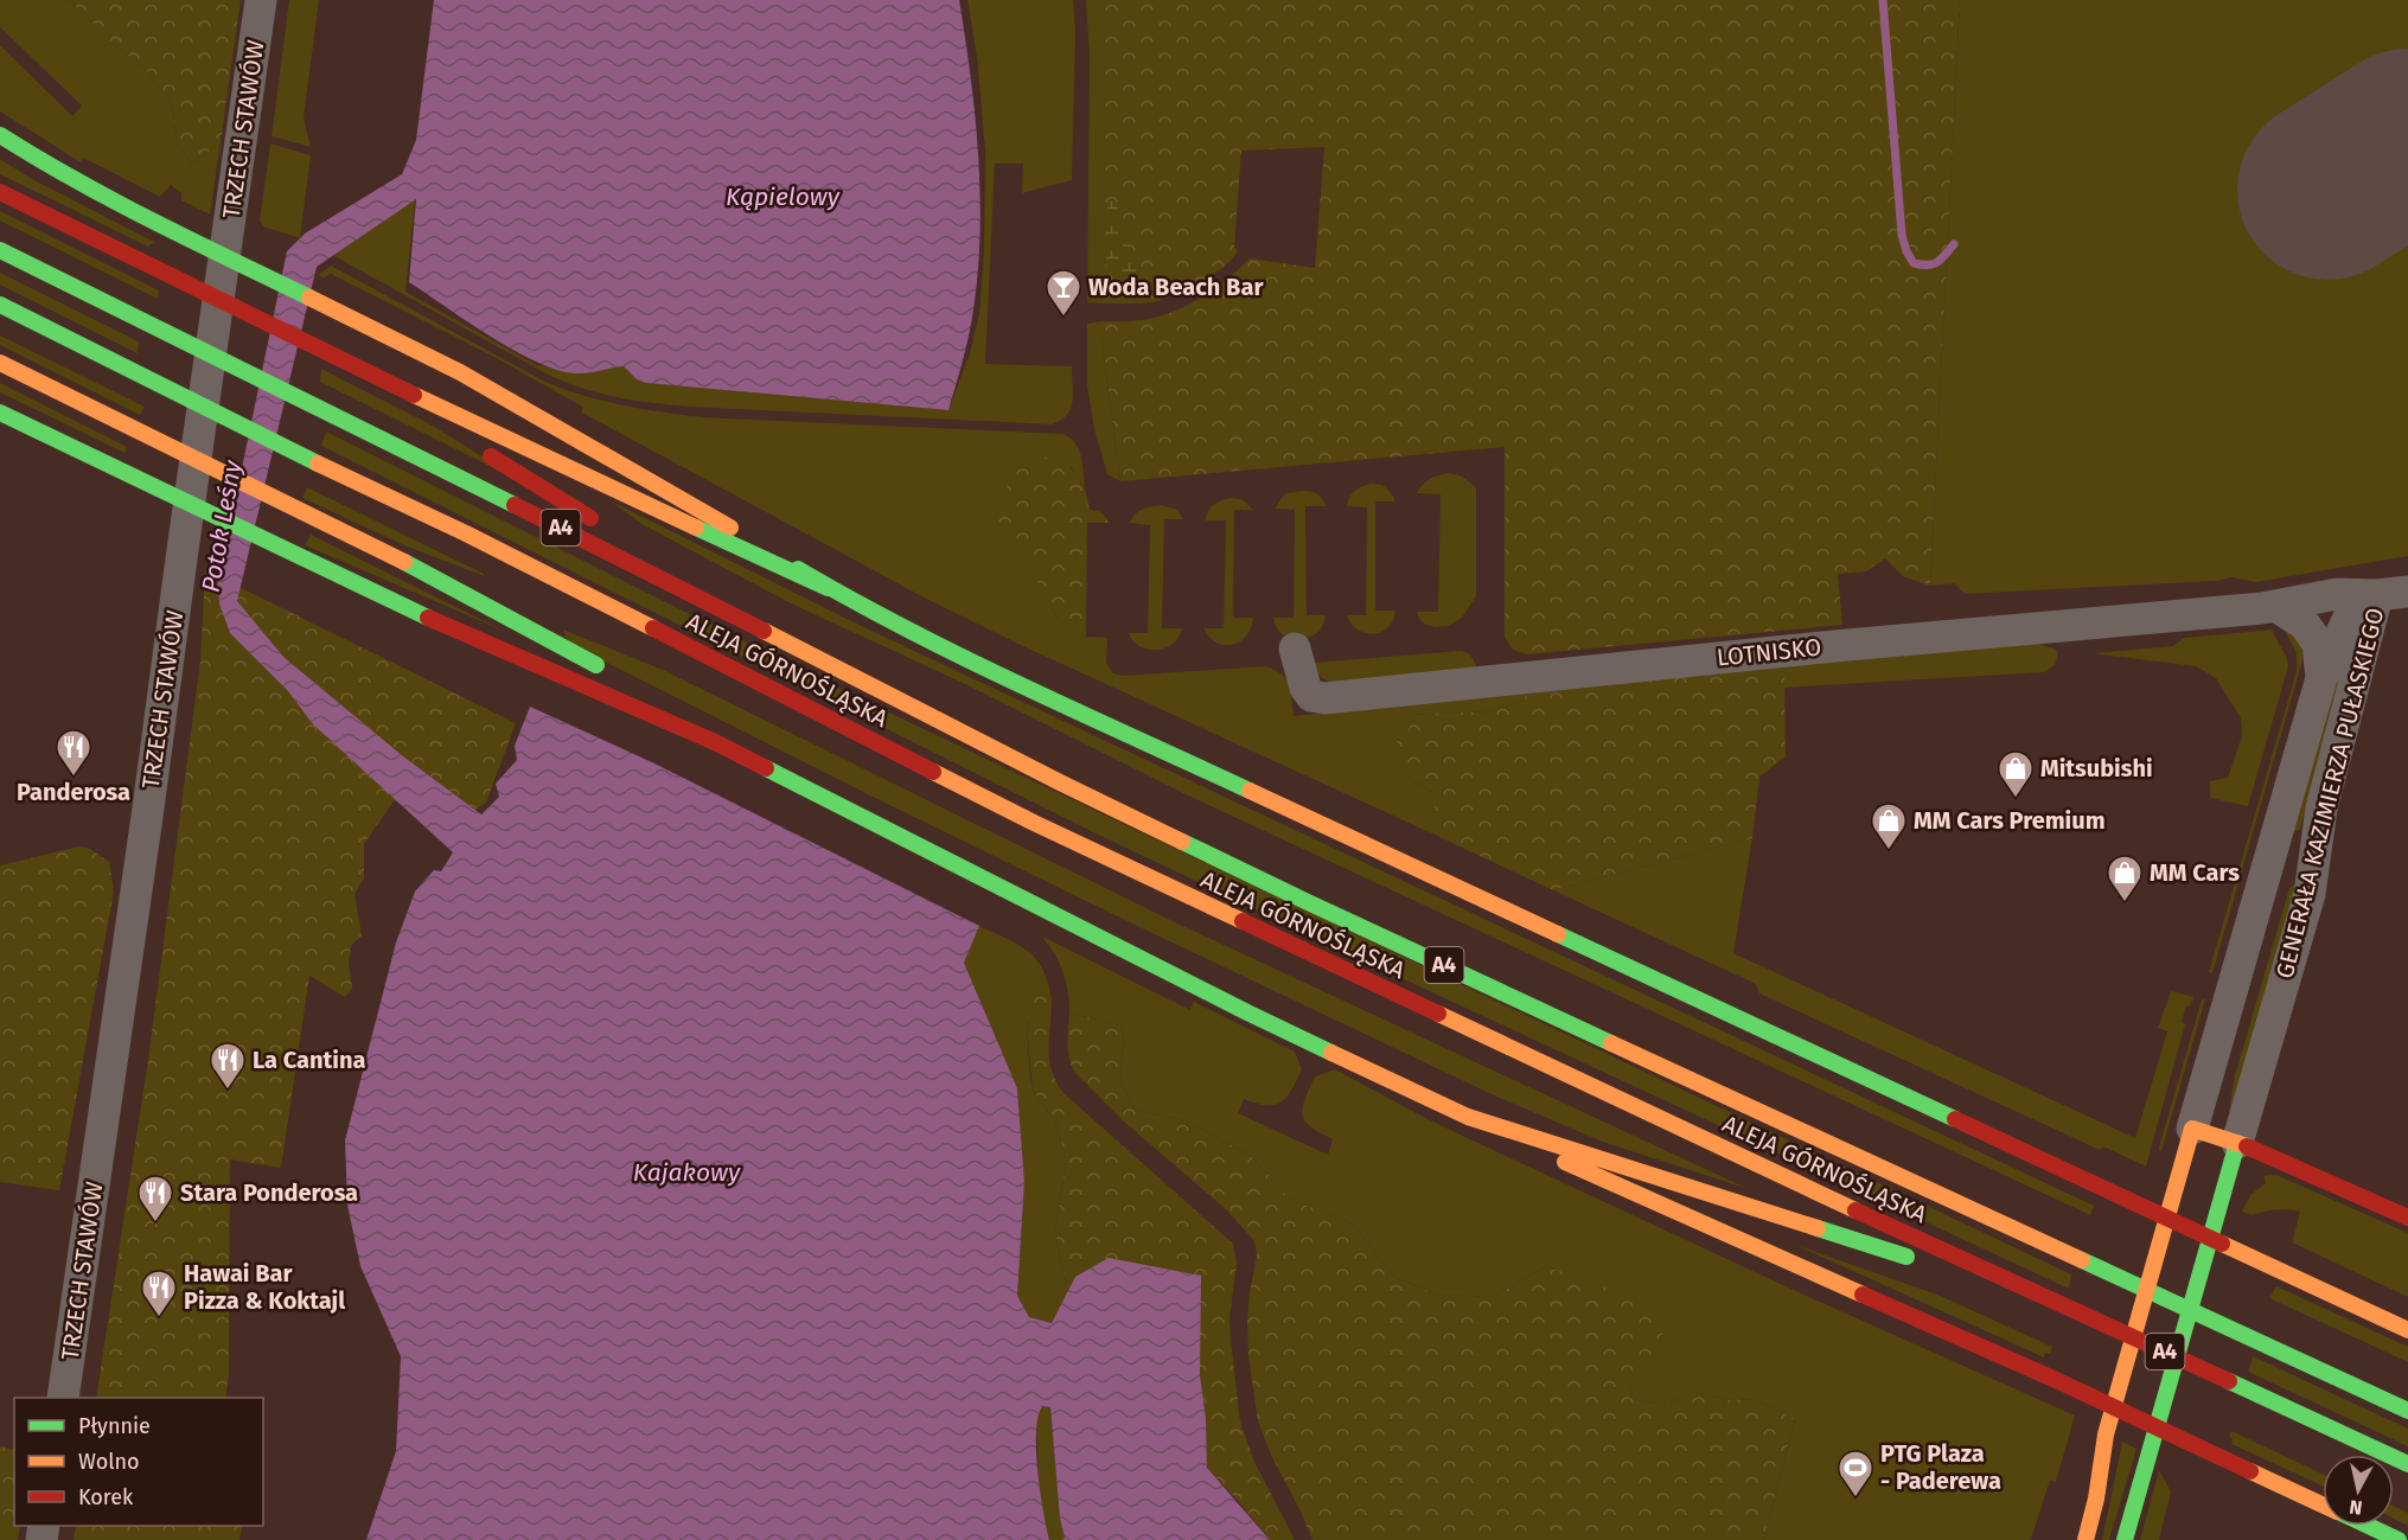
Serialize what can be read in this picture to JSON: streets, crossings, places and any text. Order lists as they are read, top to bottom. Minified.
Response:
{"streets":{"main road":["A4","ALEJA GÓRNOŚLĄSKA","GENERAŁA KAZIMIERZA PUŁASKIEGO"],"street":["TRZECH STAWÓW","LOTNISKO"]},"crossings":[["LOTNISKO","GENERAŁA KAZIMIERZA PUŁASKIEGO"]],"water":["Kąpielowy","Potok Leśny","Kajakowy"],"places":{"bar":["Woda Beach Bar"],"restaurant":["Panderosa","La Cantina","Stara Ponderosa","Hawai Bar Pizza & Koktajl"],"shop":["Mitsubishi","MM Cars Premium","MM Cars"],"sports":["PTG Plaza - Paderewa"]},"legend":["Płynnie","Wolno","Korek"],"north":"bottom"}
